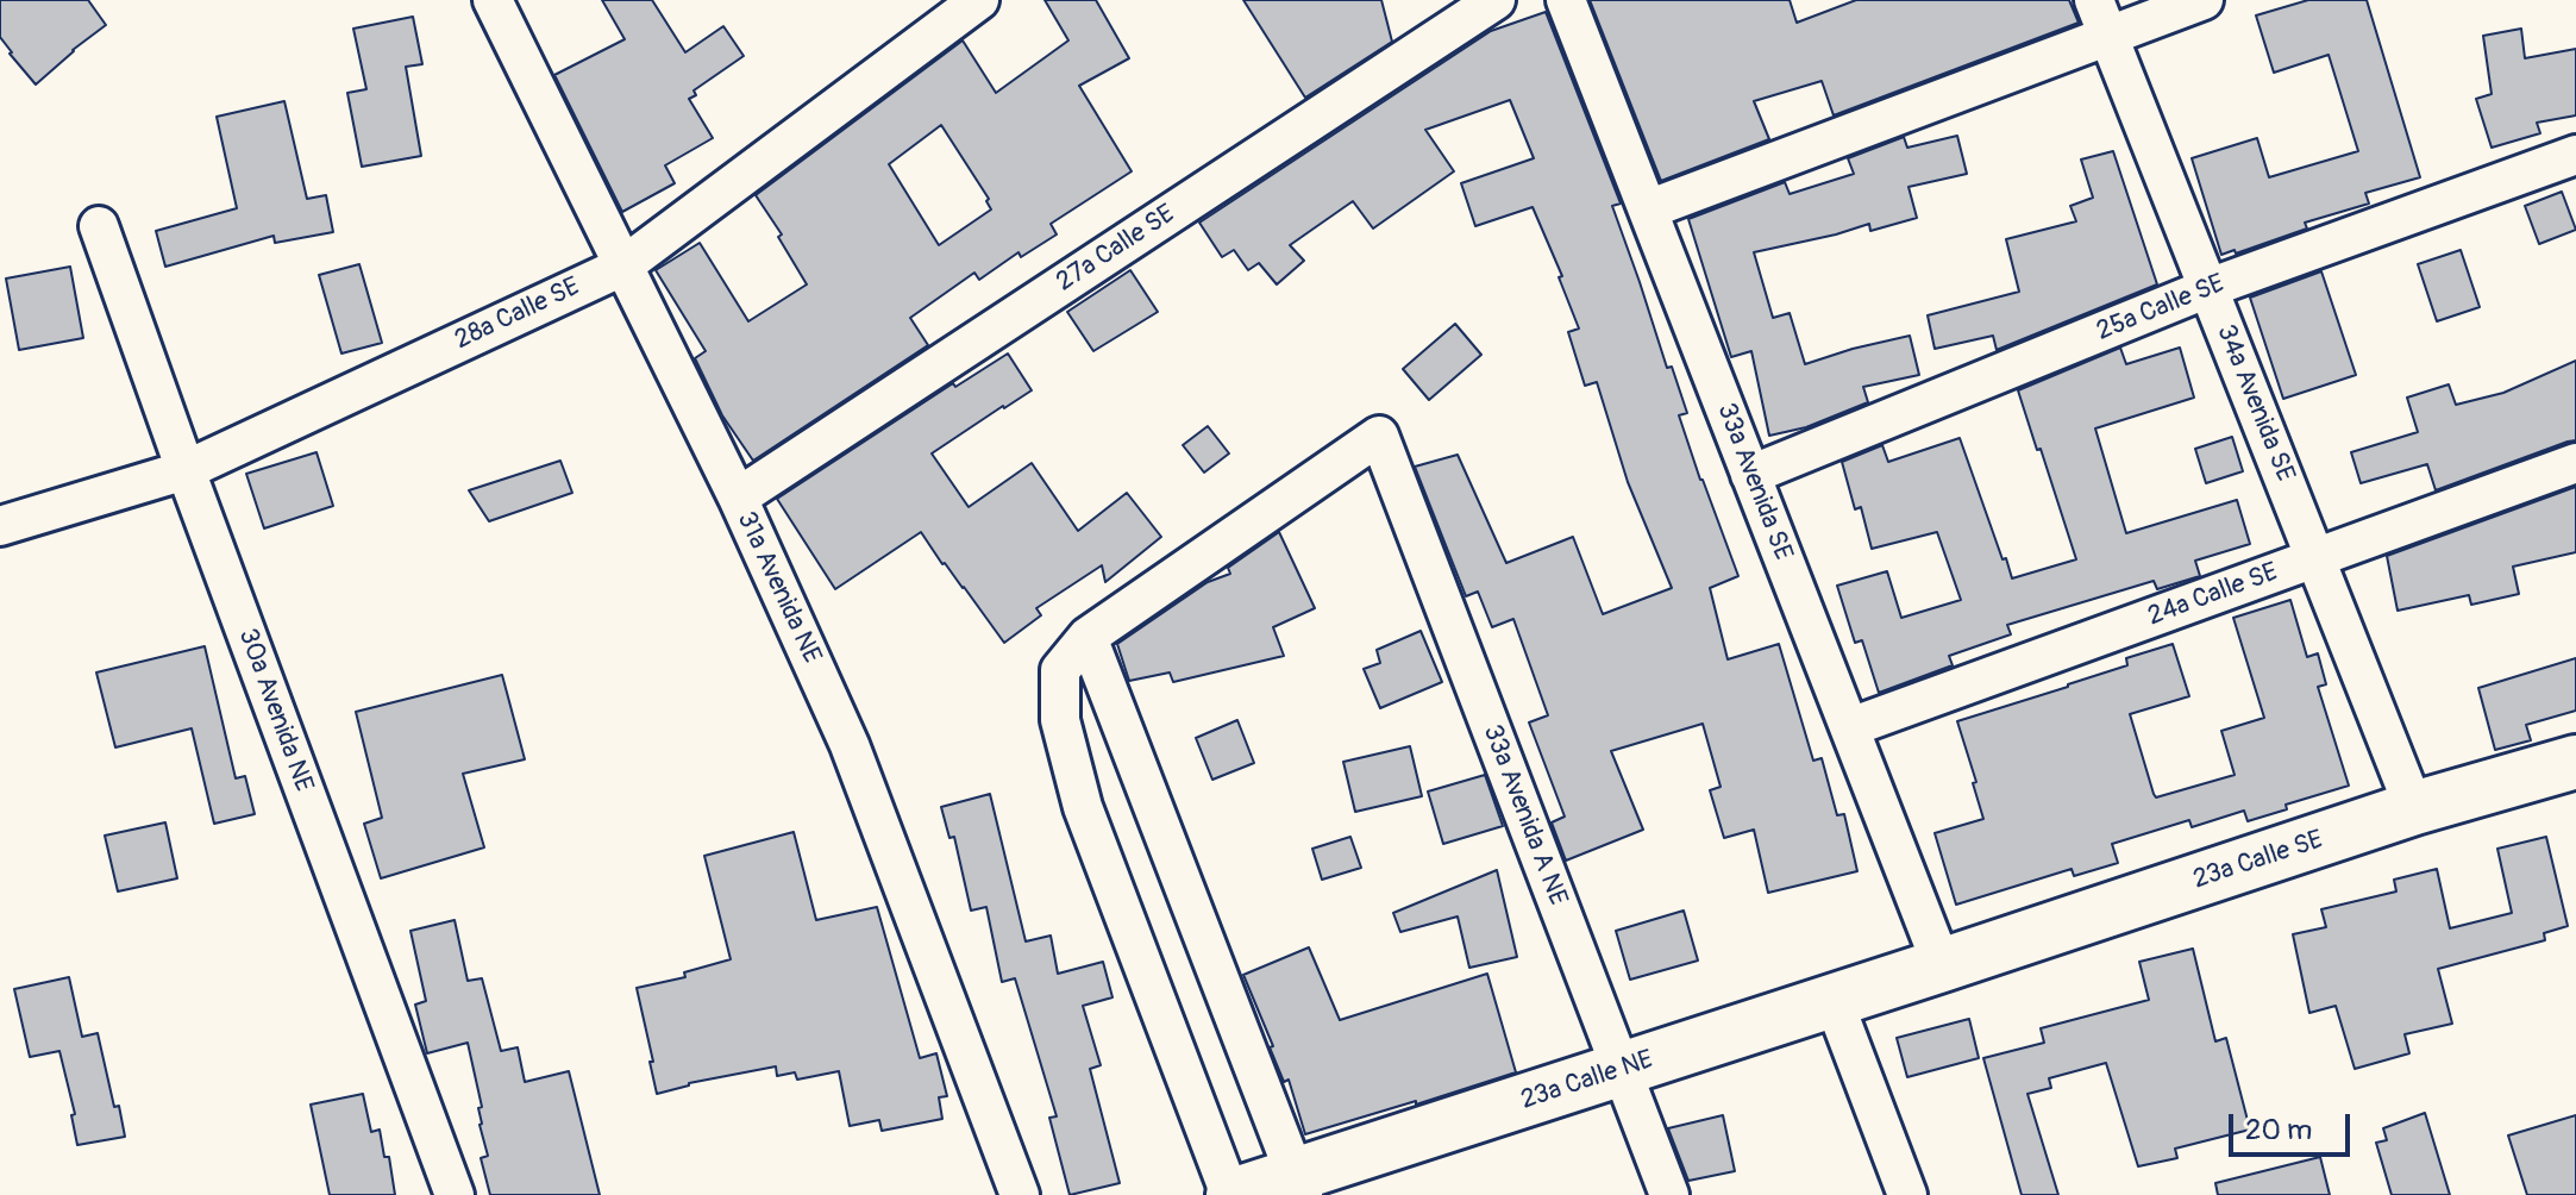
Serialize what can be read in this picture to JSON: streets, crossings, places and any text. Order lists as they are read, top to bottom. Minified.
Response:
{"streets":{"street":["27a Calle SE","25a Calle SE","28a Calle SE","34a Avenida SE","33a Avenida SE","31a Avenida NE","24a Calle SE","30a Avenida NE","33a Avenida A NE","23a Calle SE","23a Calle NE"]},"crossings":[["27a Calle SE","31a Avenida NE"],["25a Calle SE","34a Avenida SE"],["25a Calle SE","33a Avenida SE"],["28a Calle SE","31a Avenida NE"],["28a Calle SE","30a Avenida NE"],["34a Avenida SE","24a Calle SE"],["34a Avenida SE","23a Calle SE"],["33a Avenida SE","24a Calle SE"],["33a Avenida SE","23a Calle SE"],["33a Avenida SE","23a Calle NE"],["33a Avenida A NE","23a Calle NE"],["23a Calle SE","23a Calle NE"]],"scale_bar":"20 m"}
